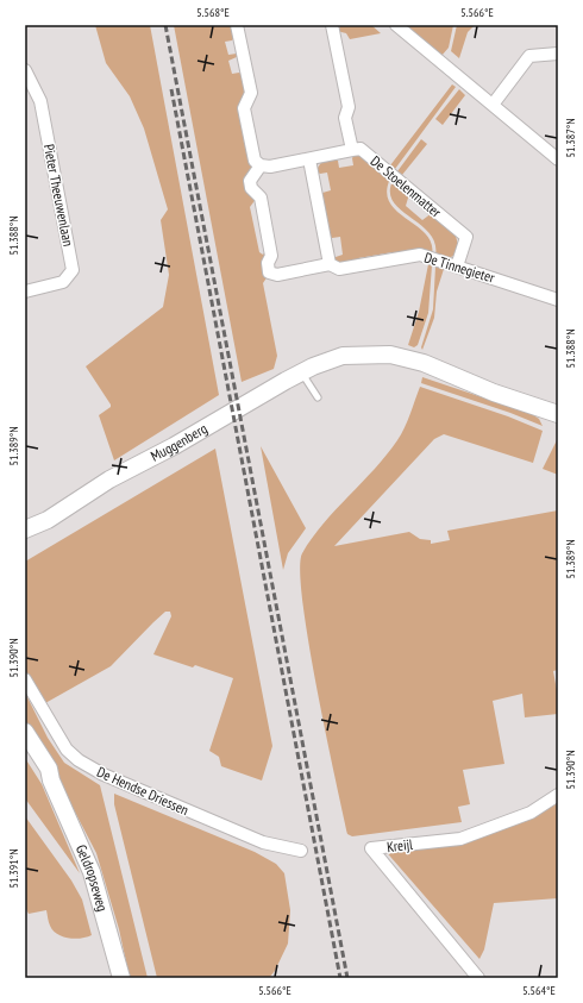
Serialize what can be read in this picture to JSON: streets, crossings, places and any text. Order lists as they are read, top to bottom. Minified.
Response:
{"streets":{"main road":["Muggenberg","Geldropseweg"],"street":["De Stoelenmatter","Pieter Theeuwenlaan","De Tinnegieter","De Hendse Driessen","Kreijl"]},"crossings":[["De Stoelenmatter","De Tinnegieter"]],"coordinates":["5.568°E","5.566°E","51.387°N","51.388°N","51.389°N","51.390°N","51.391°N","5.564°E"]}
